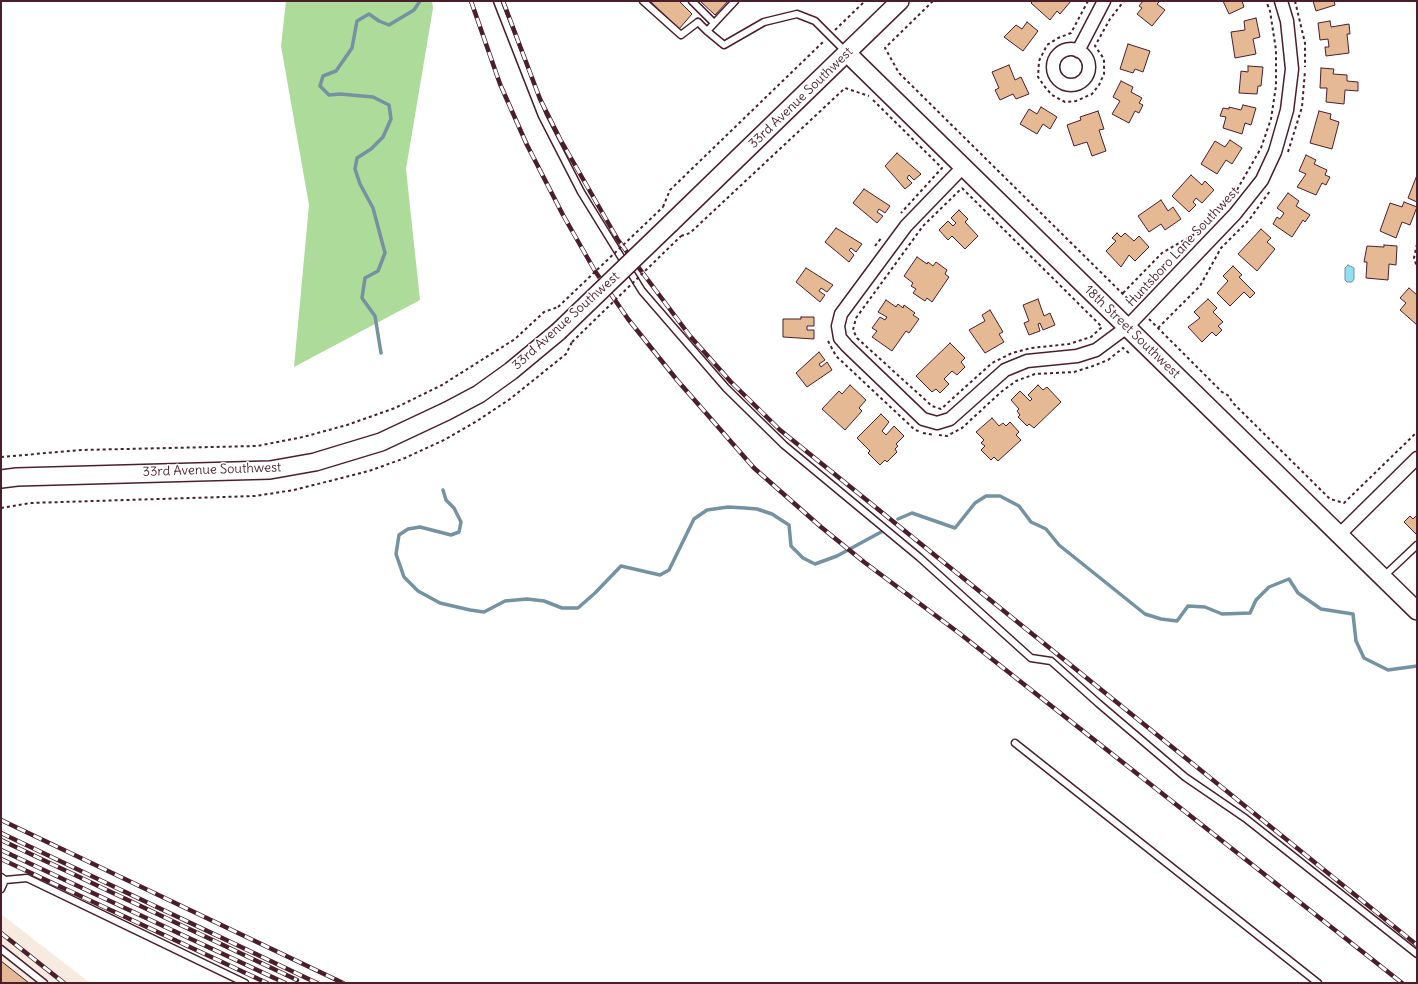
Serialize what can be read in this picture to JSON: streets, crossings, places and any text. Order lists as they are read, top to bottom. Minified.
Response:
{"streets":{"street":["33rd Avenue Southwest","Huntsboro Lane Southwest","18th Street Southwest"]},"crossings":[["33rd Avenue Southwest","18th Street Southwest"],["Huntsboro Lane Southwest","18th Street Southwest"]]}
